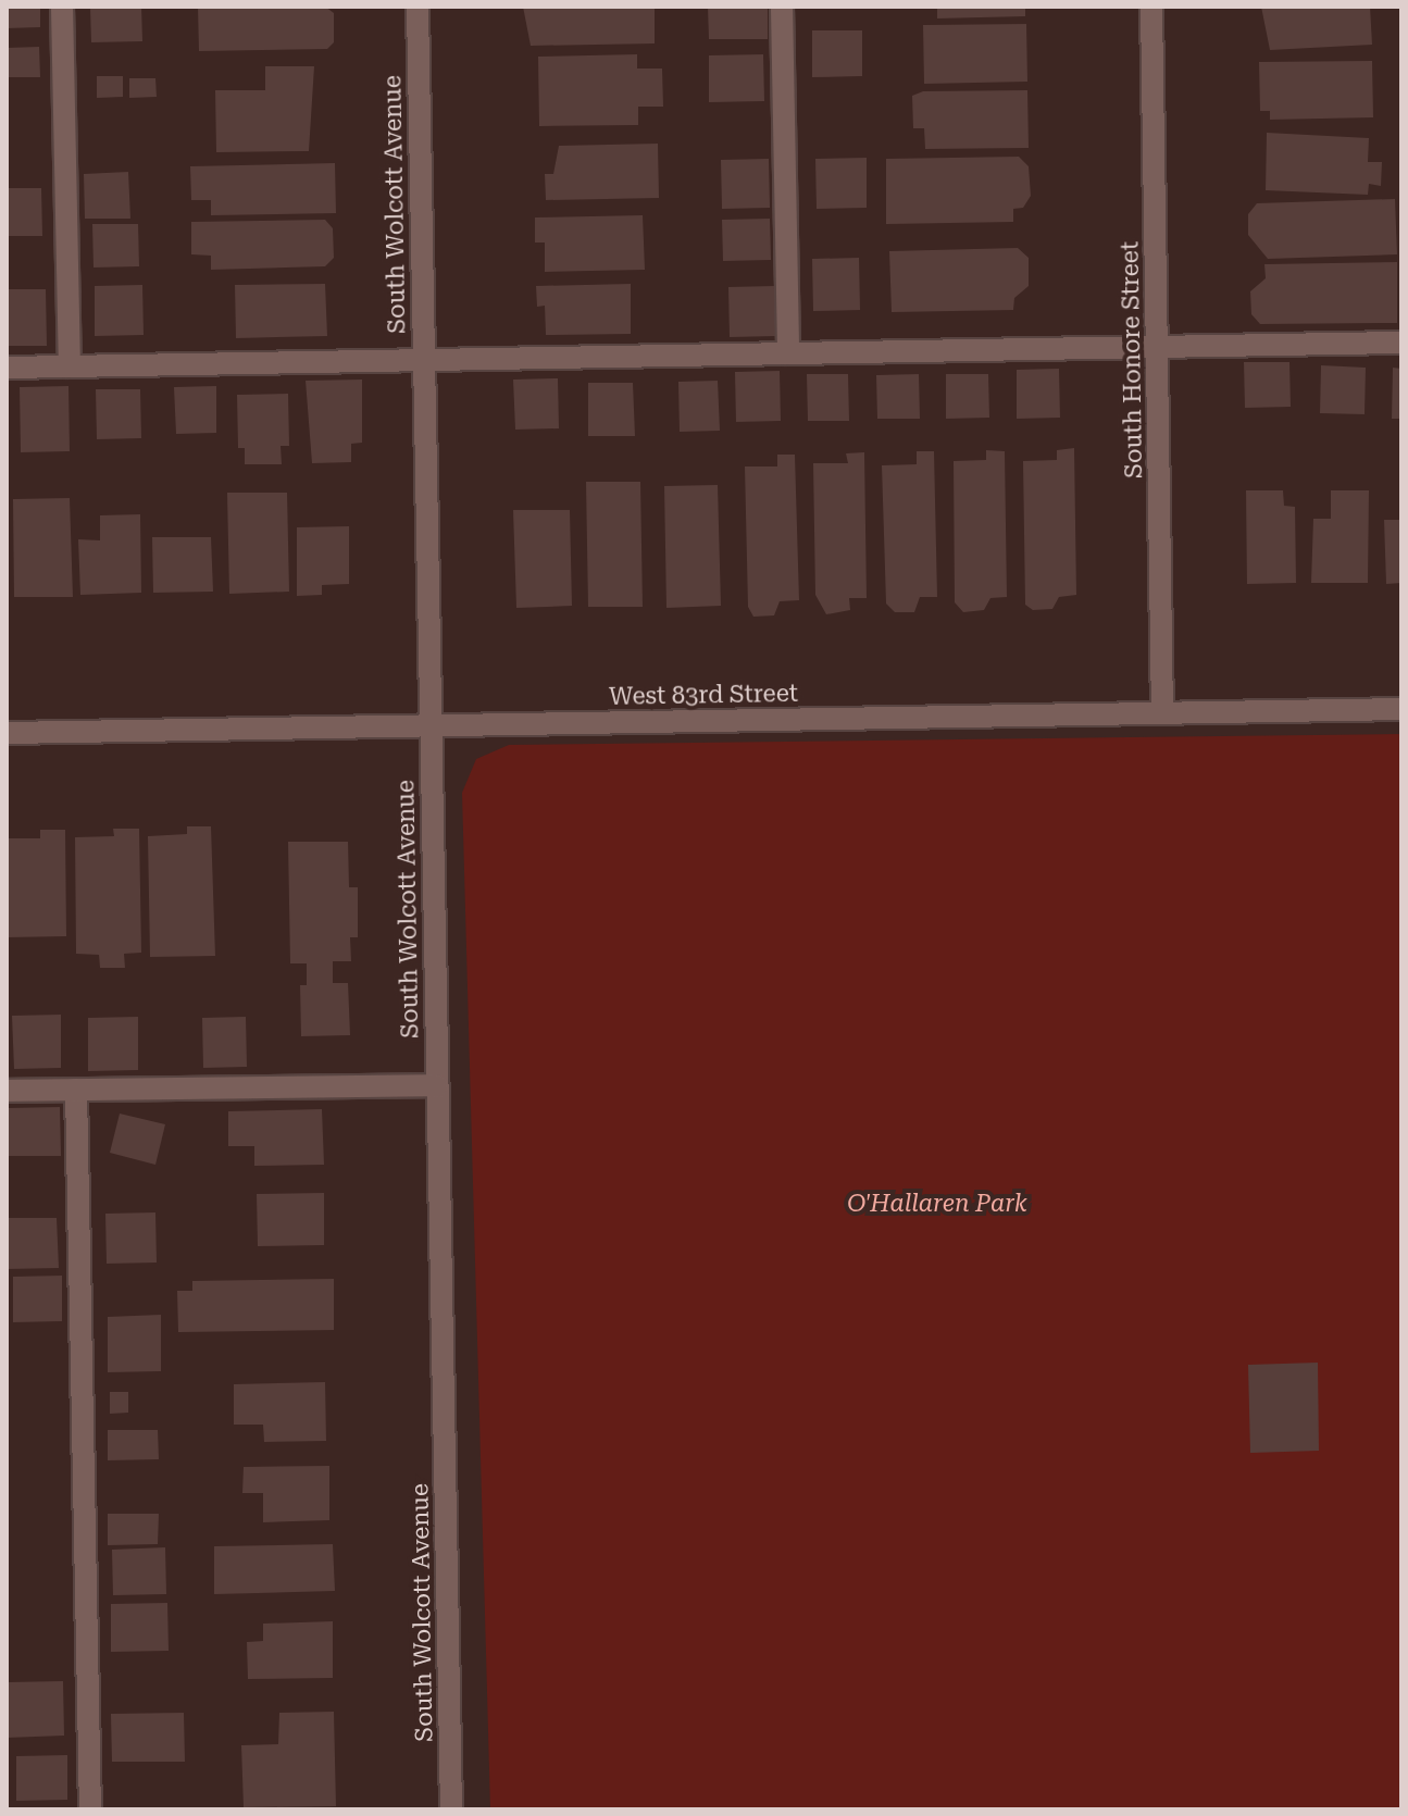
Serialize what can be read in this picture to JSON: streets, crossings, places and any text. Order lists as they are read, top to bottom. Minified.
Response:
{"streets":{"street":["South Wolcott Avenue","South Honore Street","West 83rd Street"]},"crossings":[["South Wolcott Avenue","West 83rd Street"],["South Honore Street","West 83rd Street"]],"parks":["O'Hallaren Park"]}
